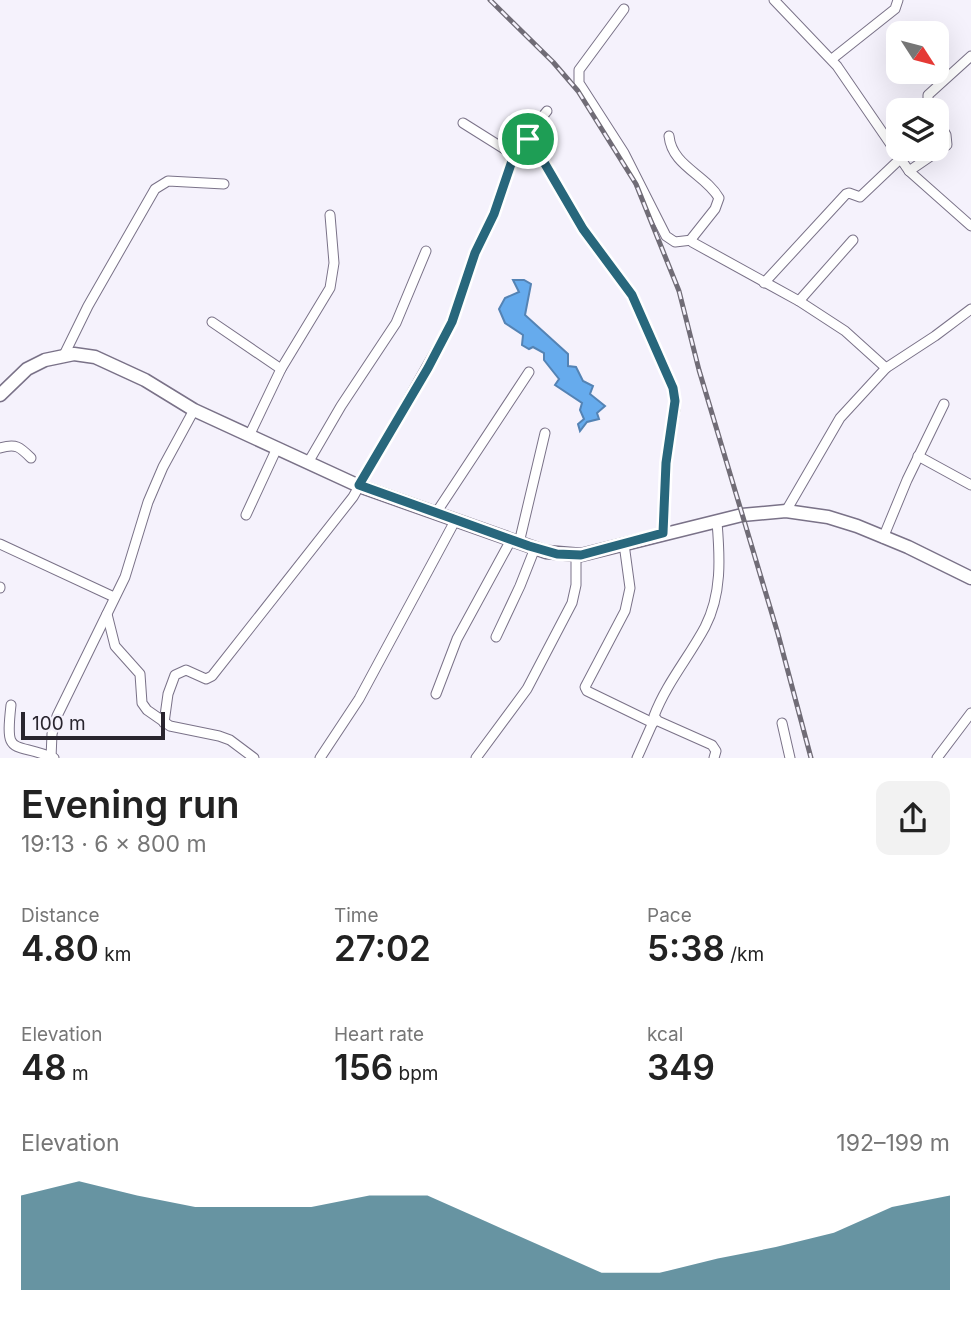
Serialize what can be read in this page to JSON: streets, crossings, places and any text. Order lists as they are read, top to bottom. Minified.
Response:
{"scale_bar":"100 m","north":"bottom right","page":{"scale":"100 m","heading":["Evening run","19:13 · 6 × 800 m"],"stats":[["Distance","4.80 km"],["Time","27:02"],["Pace","5:38 /km"],["Elevation","48 m"],["Heart rate","156 bpm"],["kcal","349"]],"chart":["Elevation","192–199 m"]}}
